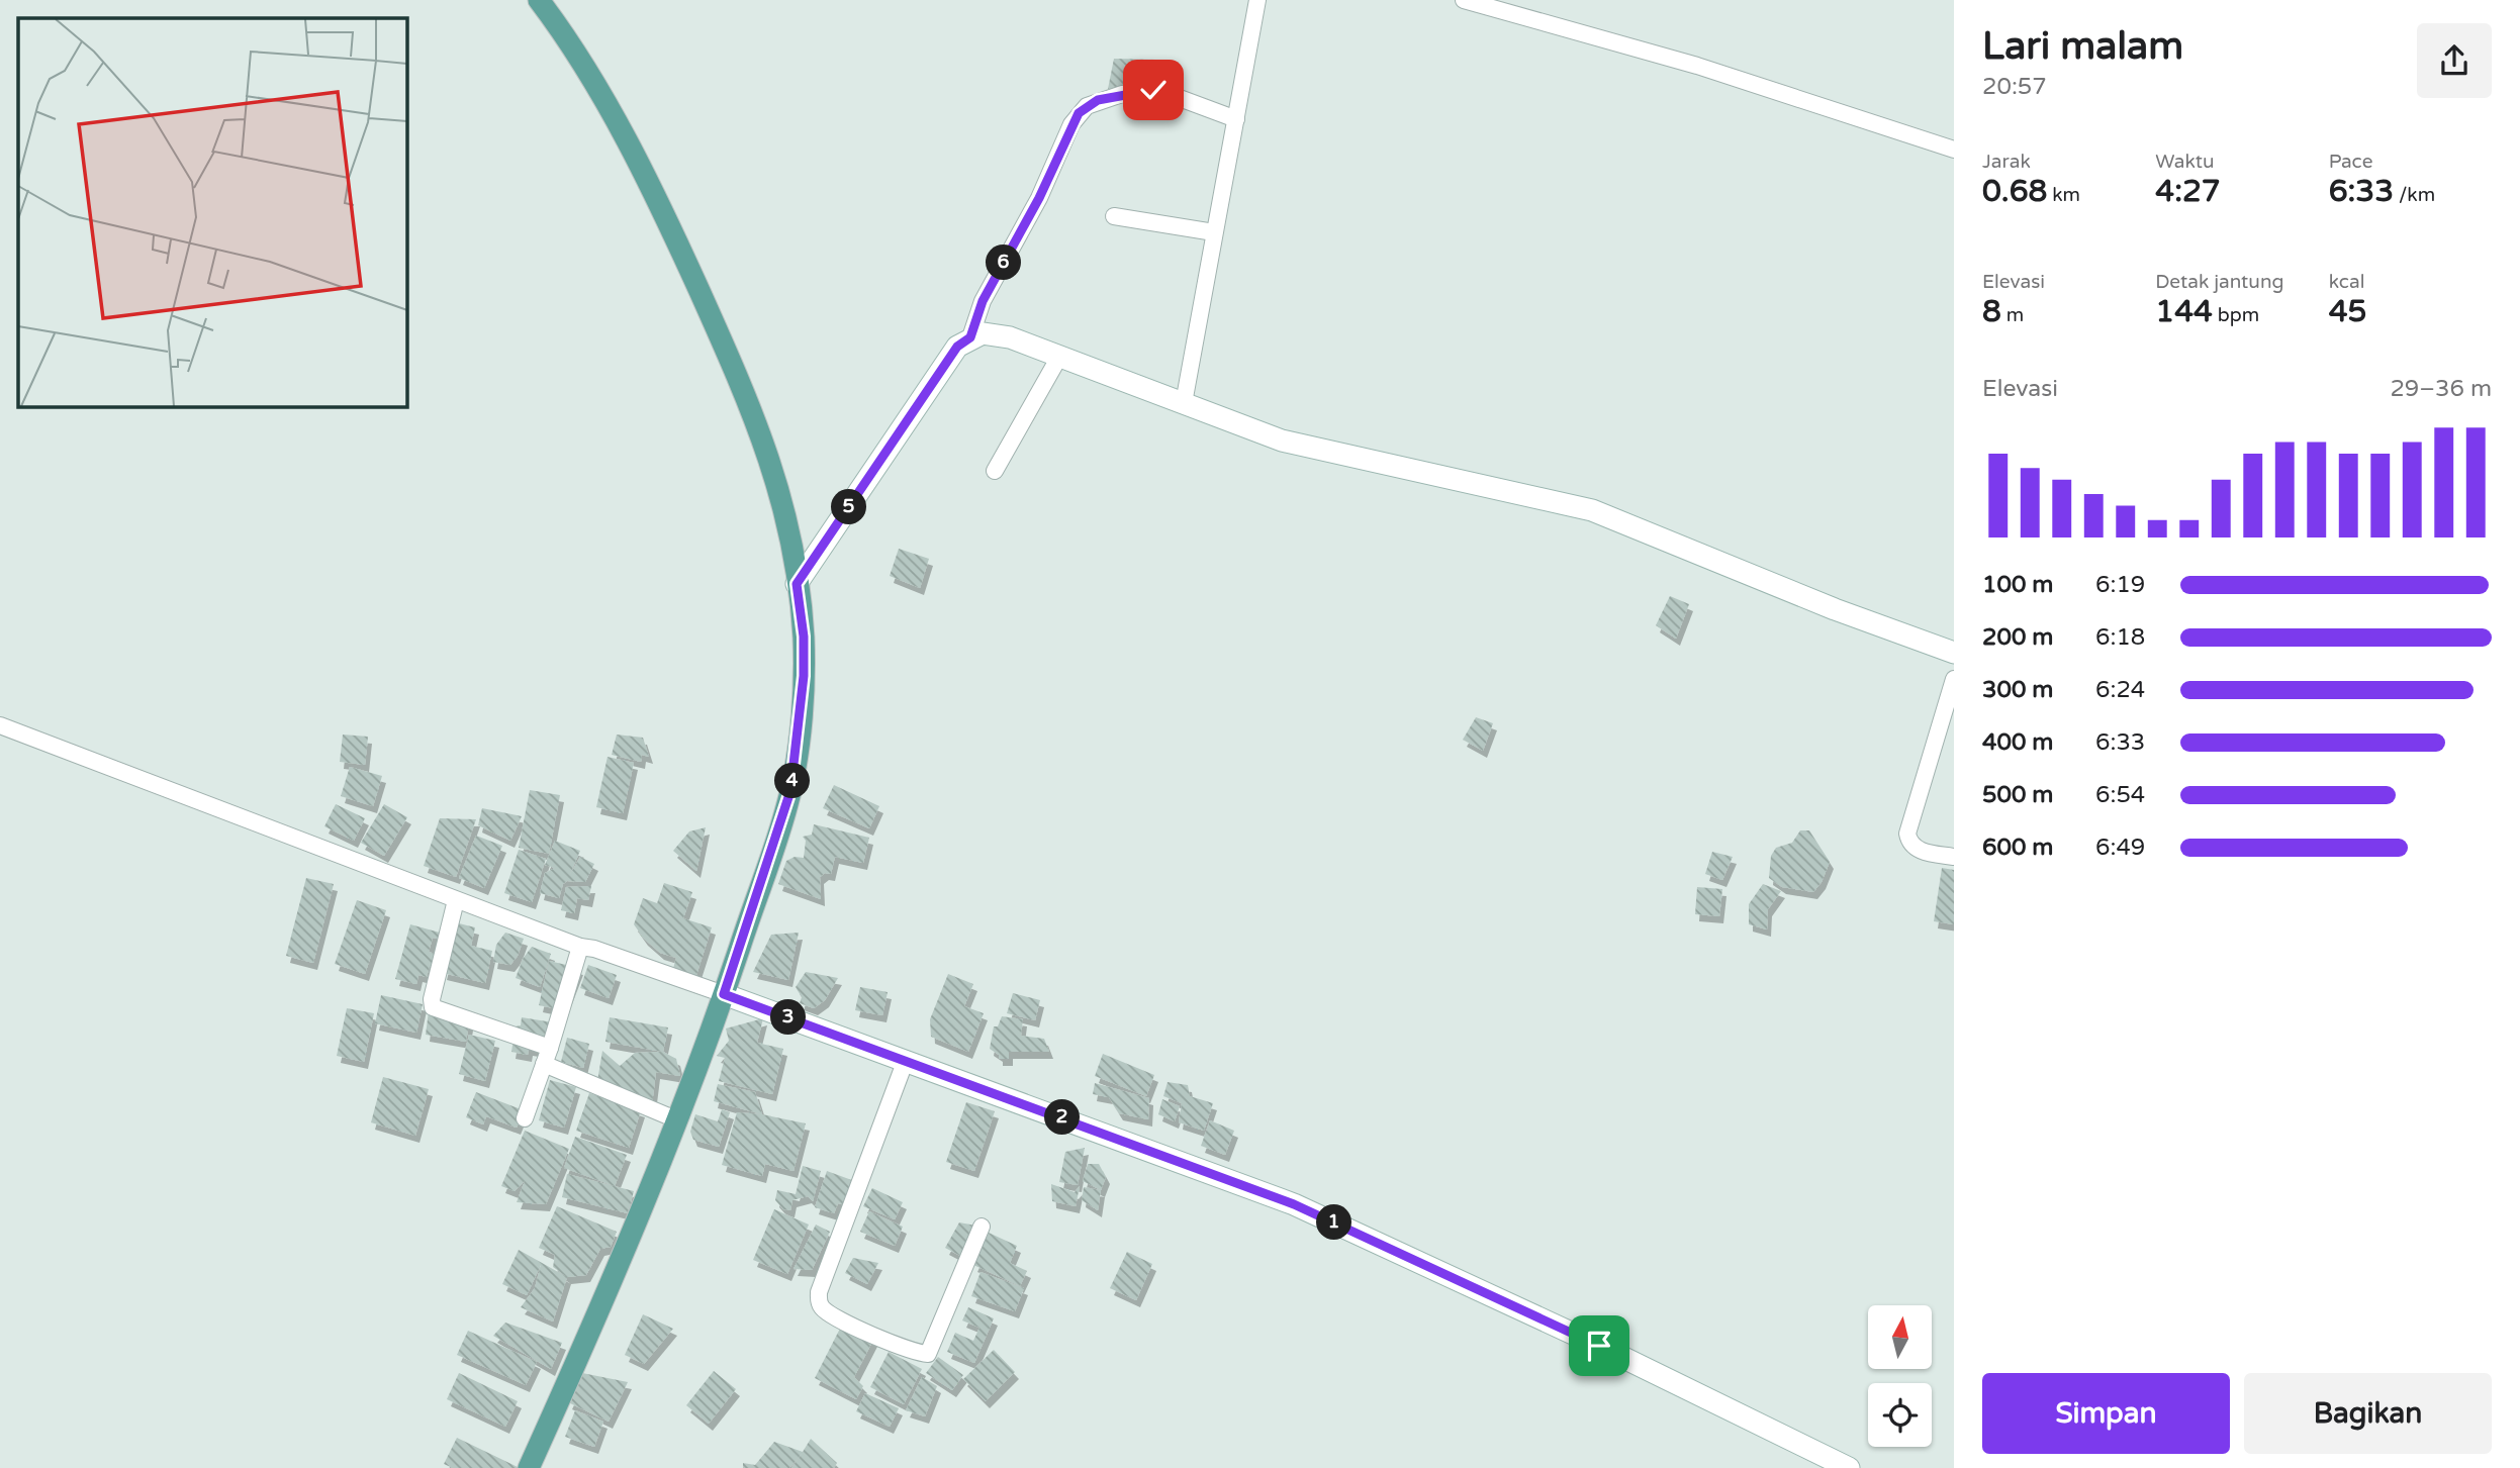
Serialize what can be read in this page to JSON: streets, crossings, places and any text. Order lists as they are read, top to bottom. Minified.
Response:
{"north":"top","page":{"heading":["Lari malam","20:57"],"stats":[["Jarak","0.68 km"],["Waktu","4:27"],["Pace","6:33 /km"],["Elevasi","8 m"],["Detak jantung","144 bpm"],["kcal","45"]],"pins":["6","5","4","3","2","1"],"chart":["Elevasi","29–36 m"],"list":[{"name":"100 m","note":"6:19"},{"name":"200 m","note":"6:18"},{"name":"300 m","note":"6:24"},{"name":"400 m","note":"6:33"},{"name":"500 m","note":"6:54"},{"name":"600 m","note":"6:49"}],"buttons":["Simpan","Bagikan"]}}
